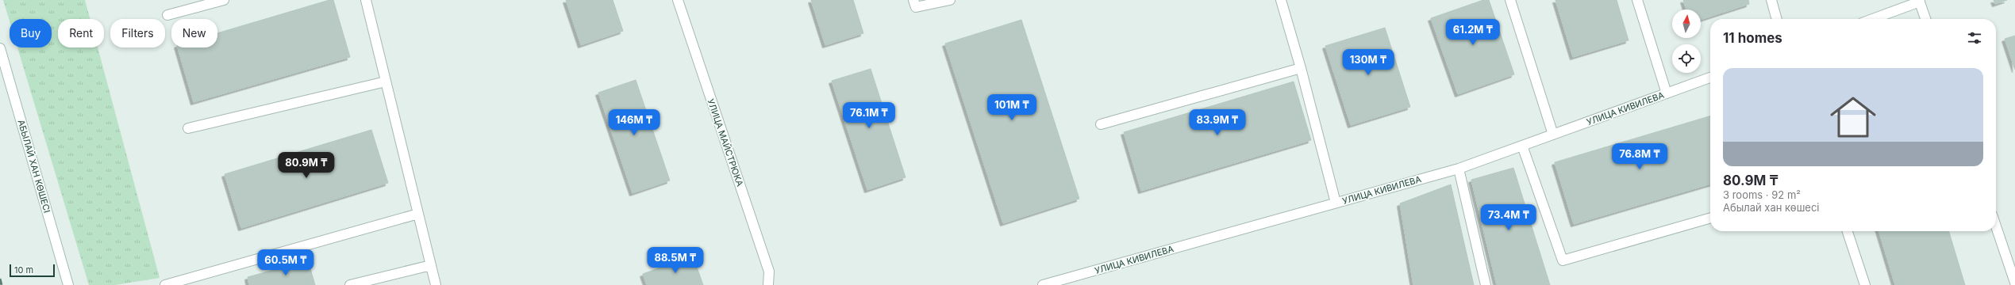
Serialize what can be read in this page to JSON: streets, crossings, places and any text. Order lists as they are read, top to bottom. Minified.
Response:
{"streets":{"street":["УЛИЦА КИВИЛЕВА","УЛИЦА МАЙСТРЮКА","АБЫЛАЙ ХАН КӨШЕСІ"]},"scale_bar":"10 m","north":"top","page":{"price":["61.2M ₸","130M ₸","101M ₸","76.1M ₸","146M ₸","83.9M ₸","76.8M ₸","80.9M ₸","73.4M ₸","88.5M ₸","60.5M ₸"],"chip":["Buy","Rent","Filters","New"],"heading":"11 homes","list":[{"name":"80.9M ₸","note":"3 rooms · 92 m² · Абылай хан көшесі"}],"scale":"10 m"}}
